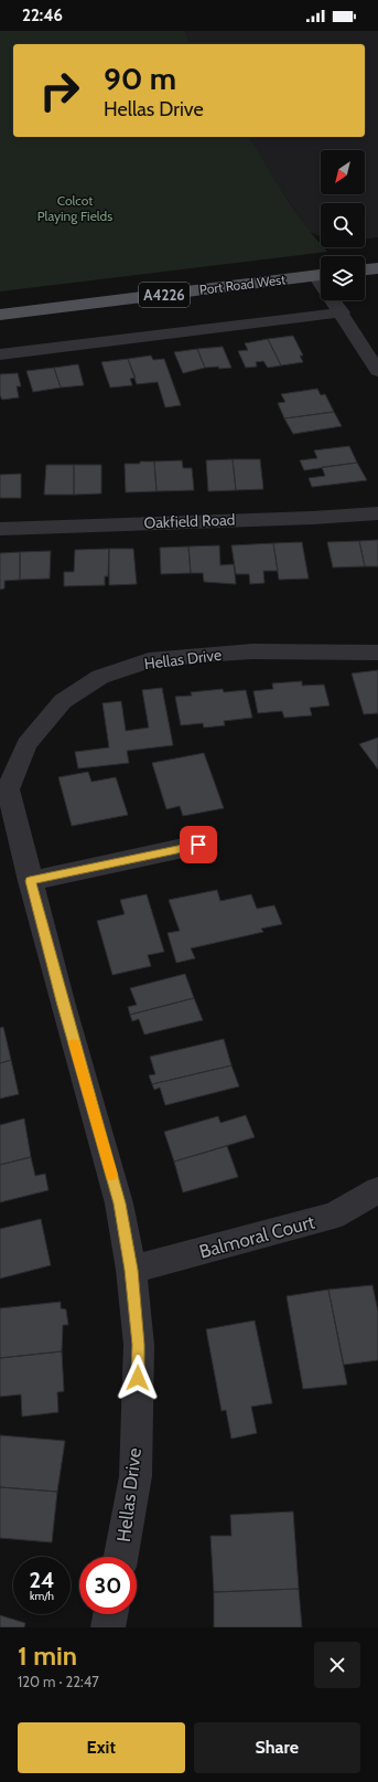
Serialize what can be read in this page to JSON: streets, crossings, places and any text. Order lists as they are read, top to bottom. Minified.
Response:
{"streets":{"main road":["Port Road West","A4226"],"street":["Oakfield Road","Hellas Drive","Balmoral Court"]},"crossings":[["Hellas Drive","Balmoral Court"]],"parks":["Colcot Playing Fields"],"north":"bottom left","page":{"status":"22:46","turn":["90 m","Hellas Drive"],"speed":"24 km/h","limit":"30","heading":["1 min","120 m · 22:47"],"buttons":["Exit","Share"]}}
